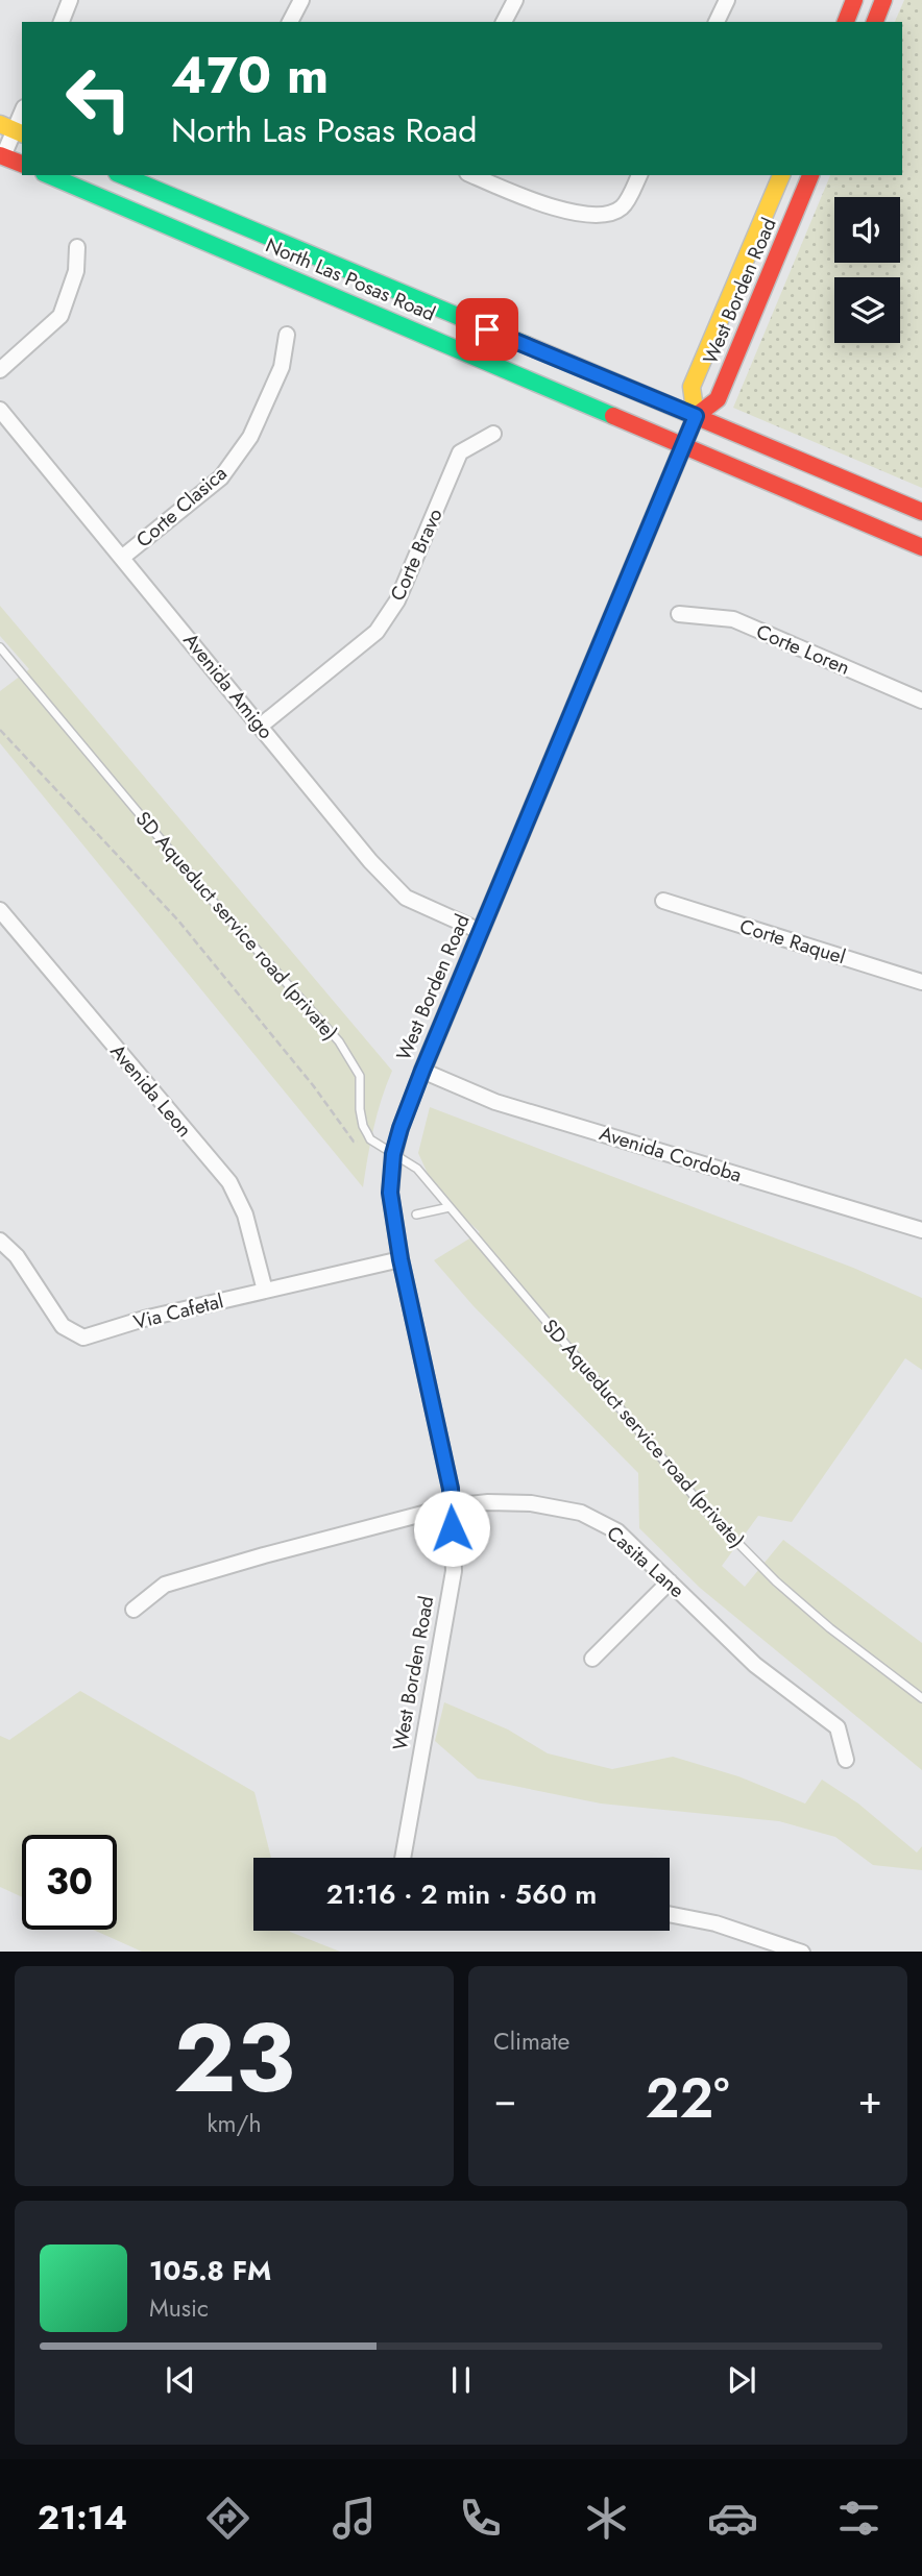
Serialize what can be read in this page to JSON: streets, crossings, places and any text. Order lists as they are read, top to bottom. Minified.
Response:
{"streets":{"street":["North Las Posas Road","West Borden Road","Corte Clasica","Corte Bravo","Corte Loren","Avenida Amigo","Corte Raquel","Avenida Leon","Avenida Cordoba","Via Cafetal","Casita Lane"],"lane":["SD Aqueduct service road (private)"]},"crossings":[["North Las Posas Road","West Borden Road"],["West Borden Road","Avenida Amigo"],["West Borden Road","SD Aqueduct service road (private)"],["West Borden Road","Avenida Cordoba"],["West Borden Road","Via Cafetal"],["West Borden Road","Casita Lane"],["Corte Clasica","Avenida Amigo"],["Corte Bravo","Avenida Amigo"],["Avenida Leon","Via Cafetal"]],"page":{"turn":["470 m","North Las Posas Road"],"limit":"30","trip":"21:16 · 2 min · 560 m","tile":[["23","km/h"],"Climate"],"heat":["−","22°","+"],"song":["105.8 FM","Music"],"tabs":"21:14"}}
